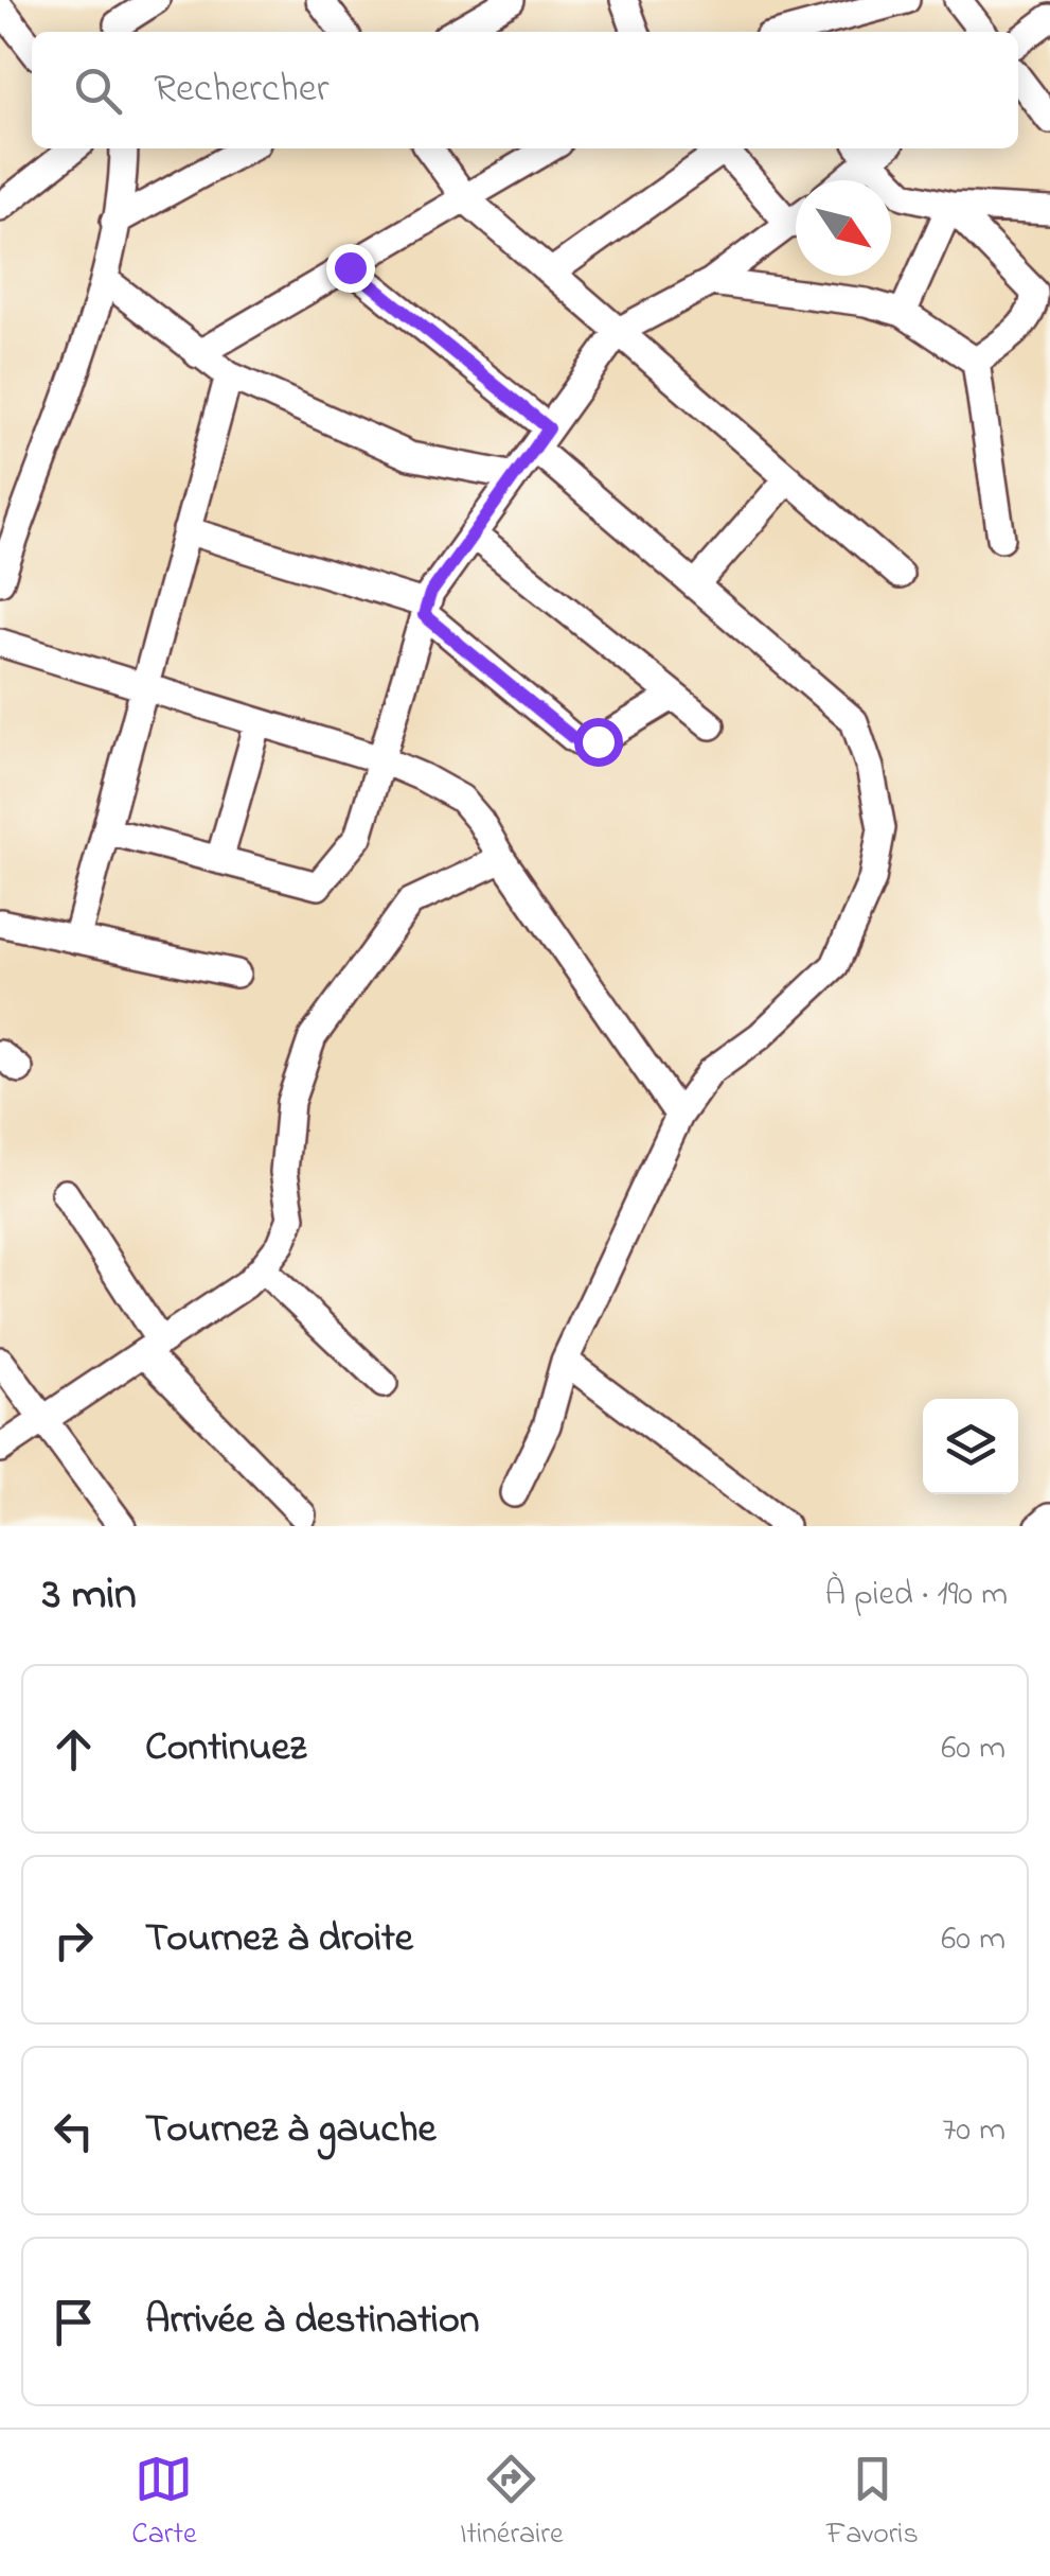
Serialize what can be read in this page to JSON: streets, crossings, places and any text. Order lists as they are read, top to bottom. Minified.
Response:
{"north":"bottom right","page":{"search":"Rechercher","heading":["3 min","À pied · 190 m"],"list":[["Continuez","60 m"],["Tournez à droite","60 m"],["Tournez à gauche","70 m"],"Arrivée à destination"],"nav":["Carte","Itinéraire","Favoris"]}}
